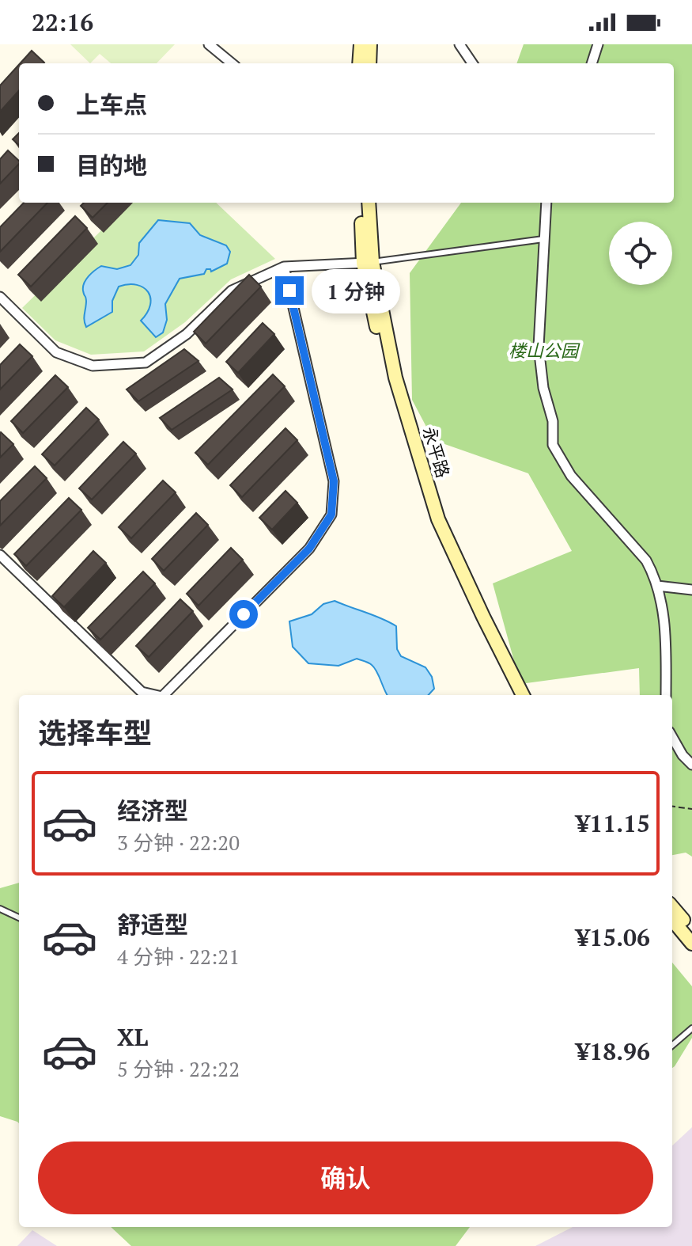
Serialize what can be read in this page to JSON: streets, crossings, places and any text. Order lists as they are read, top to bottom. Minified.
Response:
{"streets":{"main road":["永平路"]},"parks":["楼山公园"],"page":{"status":"22:16","banner":["上车点","目的地"],"bubble":"1 分钟","heading":"选择车型","list":[{"name":"经济型","note":"3 分钟 · 22:20","value":"¥11.15"},{"name":"舒适型","note":"4 分钟 · 22:21","value":"¥15.06"},{"name":"XL","note":"5 分钟 · 22:22","value":"¥18.96"}],"buttons":"确认"}}
